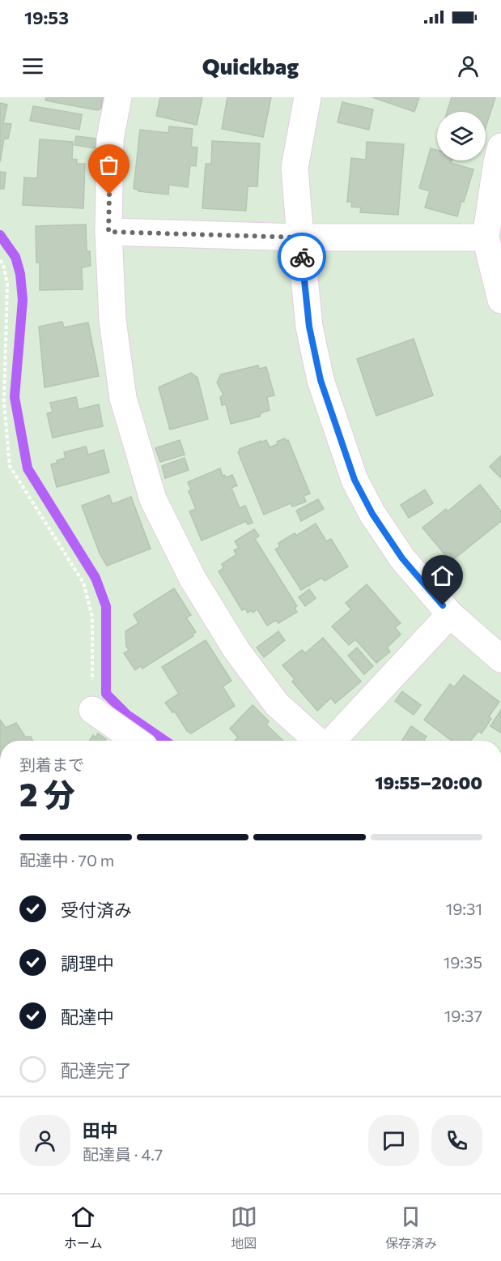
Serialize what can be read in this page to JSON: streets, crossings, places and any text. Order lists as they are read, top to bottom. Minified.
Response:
{"page":{"status":"19:53","header":"Quickbag","heading":["2 分","到着まで","19:55–20:00"],"panel":["田中","配達員 · 4.7"],"bar":"配達中 · 70 m","list":[["受付済み","19:31"],["調理中","19:35"],["配達中","19:37"],"配達完了"],"tabs":["ホーム","地図","保存済み"]}}
